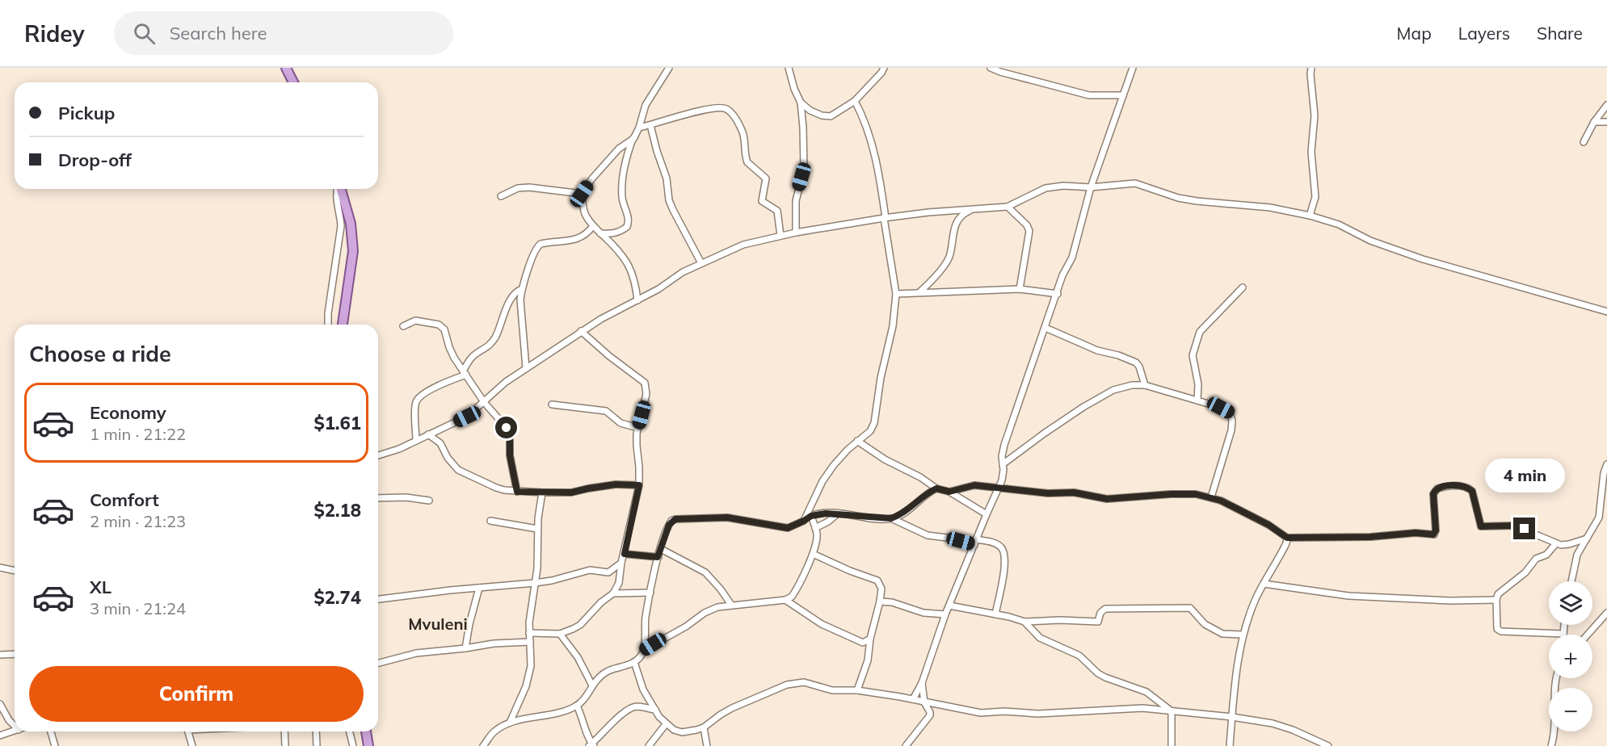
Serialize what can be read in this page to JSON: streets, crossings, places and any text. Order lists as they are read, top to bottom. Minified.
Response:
{"districts":["Mvuleni"],"page":{"header":"Ridey","search":"Search here","nav":["Map","Layers","Share"],"banner":["Pickup","Drop-off"],"heading":"Choose a ride","list":[{"name":"Economy","note":"1 min · 21:22","value":"$1.61"},{"name":"Comfort","note":"2 min · 21:23","value":"$2.18"},{"name":"XL","note":"3 min · 21:24","value":"$2.74"}],"bubble":"4 min","map_buttons":["+","−"],"buttons":"Confirm"}}
